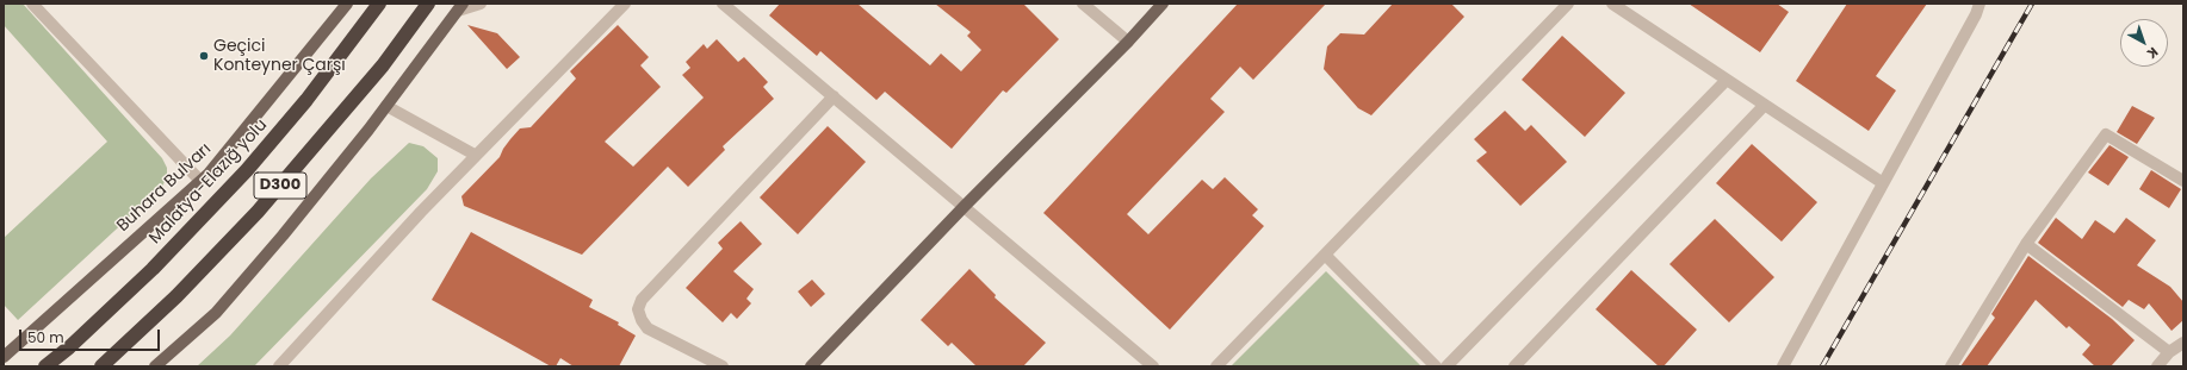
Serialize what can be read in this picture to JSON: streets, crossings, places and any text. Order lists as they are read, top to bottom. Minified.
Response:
{"streets":{"highway":["Malatya-Elazığ yolu","D300"],"main road":["Buhara Bulvarı"]},"places":["Geçici Konteyner Çarşı"],"scale_bar":"50 m","north":"bottom right"}
